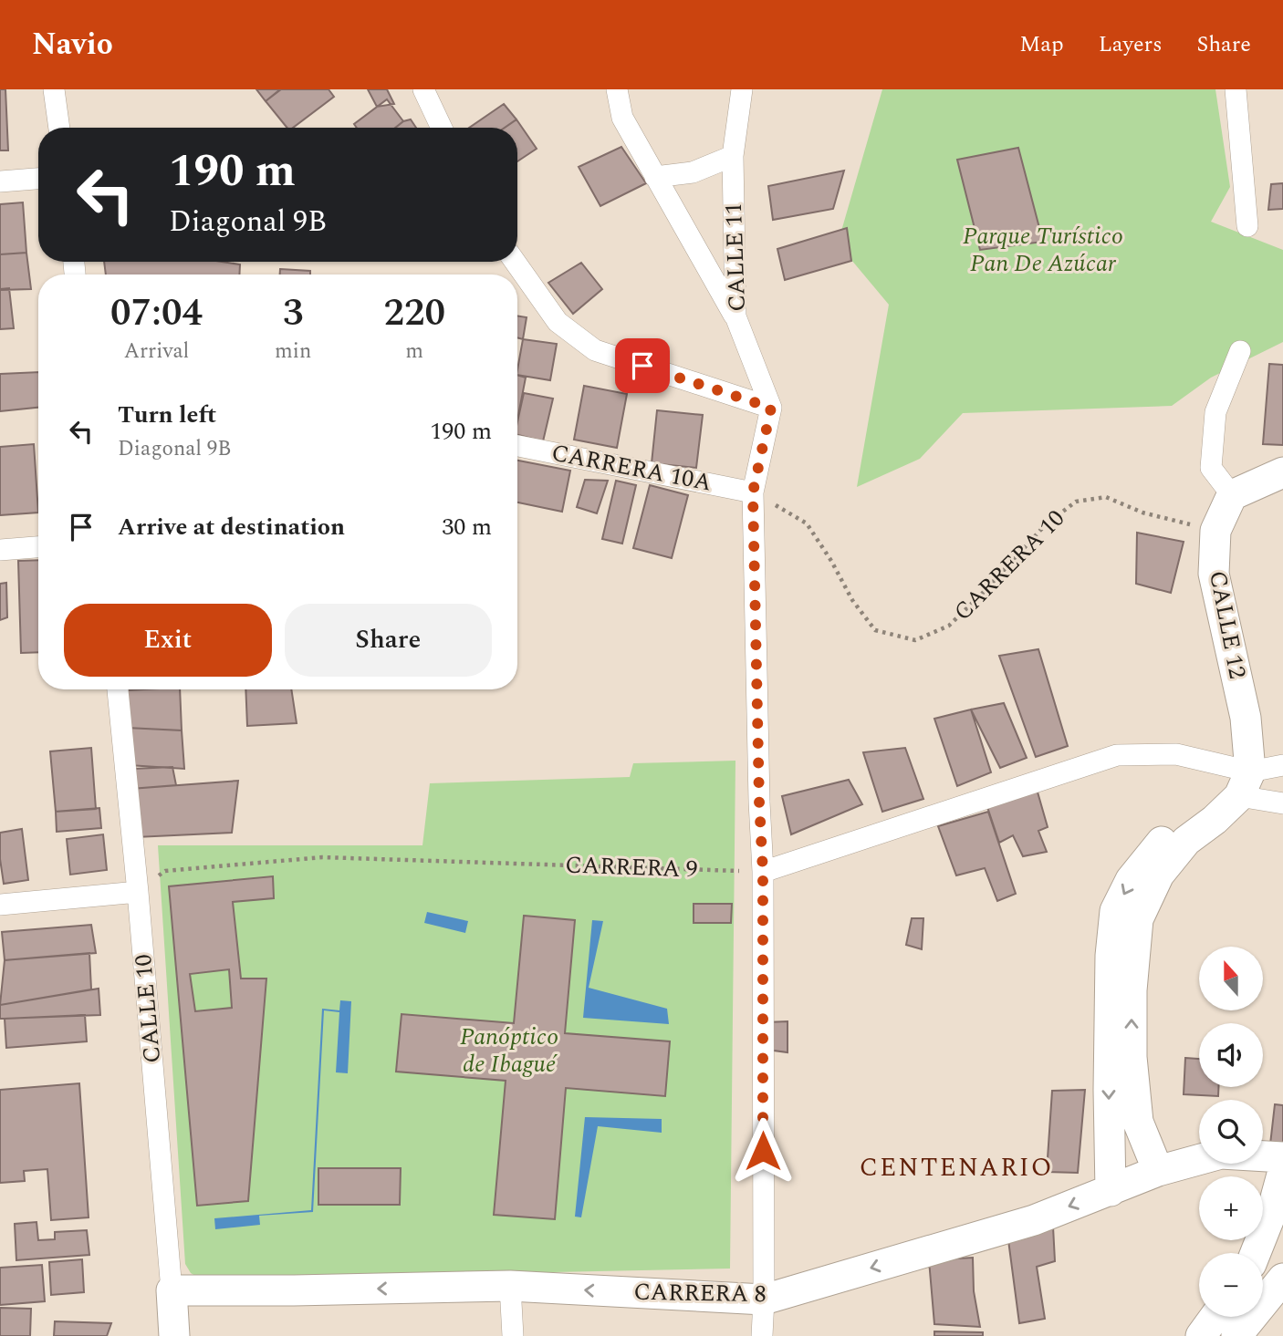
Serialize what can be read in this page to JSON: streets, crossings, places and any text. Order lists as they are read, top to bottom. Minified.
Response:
{"streets":{"main road":["CALLE 12","CALLE 10","CARRERA 8"],"street":["CALLE 11","CARRERA 10A"],"path":["CARRERA 10","CARRERA 9"]},"crossings":[["CARRERA 10A","CARRERA 10"],["CARRERA 10","CALLE 12"],["CARRERA 9","CALLE 10"],["CALLE 10","CARRERA 8"]],"one_way":["CARRERA 8"],"districts":["CENTENARIO"],"parks":["Parque Turístico Pan De Azúcar","Panóptico de Ibagué"],"north":"top","page":{"header":"Navio","nav":["Map","Layers","Share"],"turn":["190 m","Diagonal 9B"],"eta":["07:04","Arrival","3","min","220","m"],"list":[{"name":"Turn left","note":"Diagonal 9B","value":"190 m"},{"name":"Arrive at destination","value":"30 m"}],"buttons":["Exit","Share"],"map_buttons":["+","−"]}}
